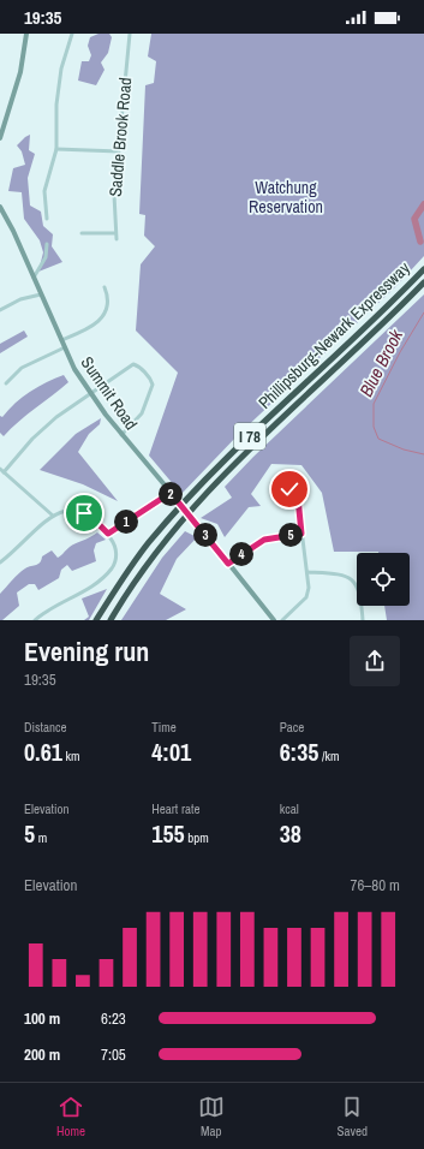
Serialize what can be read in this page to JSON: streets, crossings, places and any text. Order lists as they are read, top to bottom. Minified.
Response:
{"streets":{"highway":["Phillipsburg-Newark Expressway","I 78"],"main road":["Summit Road"],"street":["Saddle Brook Road"]},"water":["Blue Brook"],"parks":["Watchung Reservation"],"page":{"status":"19:35","pins":["2","1","3","5","4"],"heading":["Evening run","19:35"],"stats":[["Distance","0.61 km"],["Time","4:01"],["Pace","6:35 /km"],["Elevation","5 m"],["Heart rate","155 bpm"],["kcal","38"]],"chart":["Elevation","76–80 m"],"list":[{"name":"100 m","note":"6:23"},{"name":"200 m","note":"7:05"}],"tabs":["Home","Map","Saved"]}}
